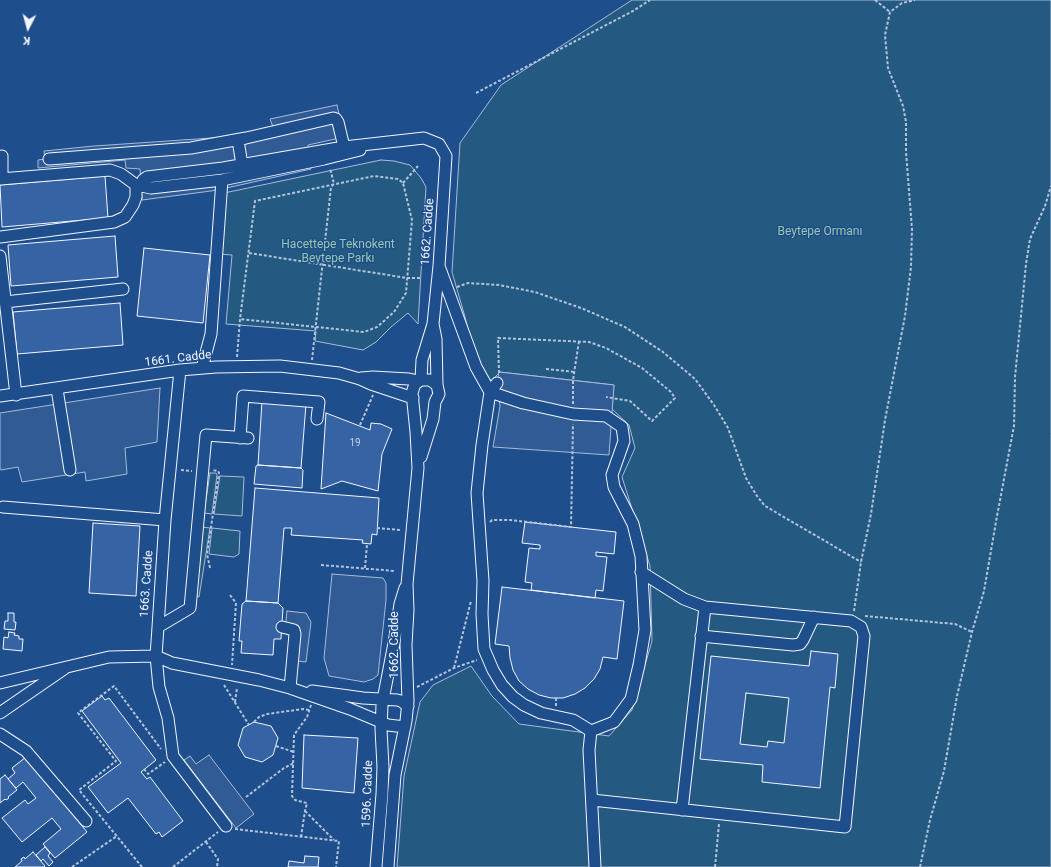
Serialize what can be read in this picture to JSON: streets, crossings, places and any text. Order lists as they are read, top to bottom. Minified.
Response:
{"streets":{"street":["1662. Cadde","1661. Cadde","1663. Cadde","1596. Cadde"]},"crossings":[["1662. Cadde","1661. Cadde"],["1662. Cadde","1596. Cadde"],["1661. Cadde","1663. Cadde"]],"parks":["Beytepe Ormanı","Hacettepe Teknokent Beytepe Parkı"],"house_numbers":["19"],"north":"bottom"}
